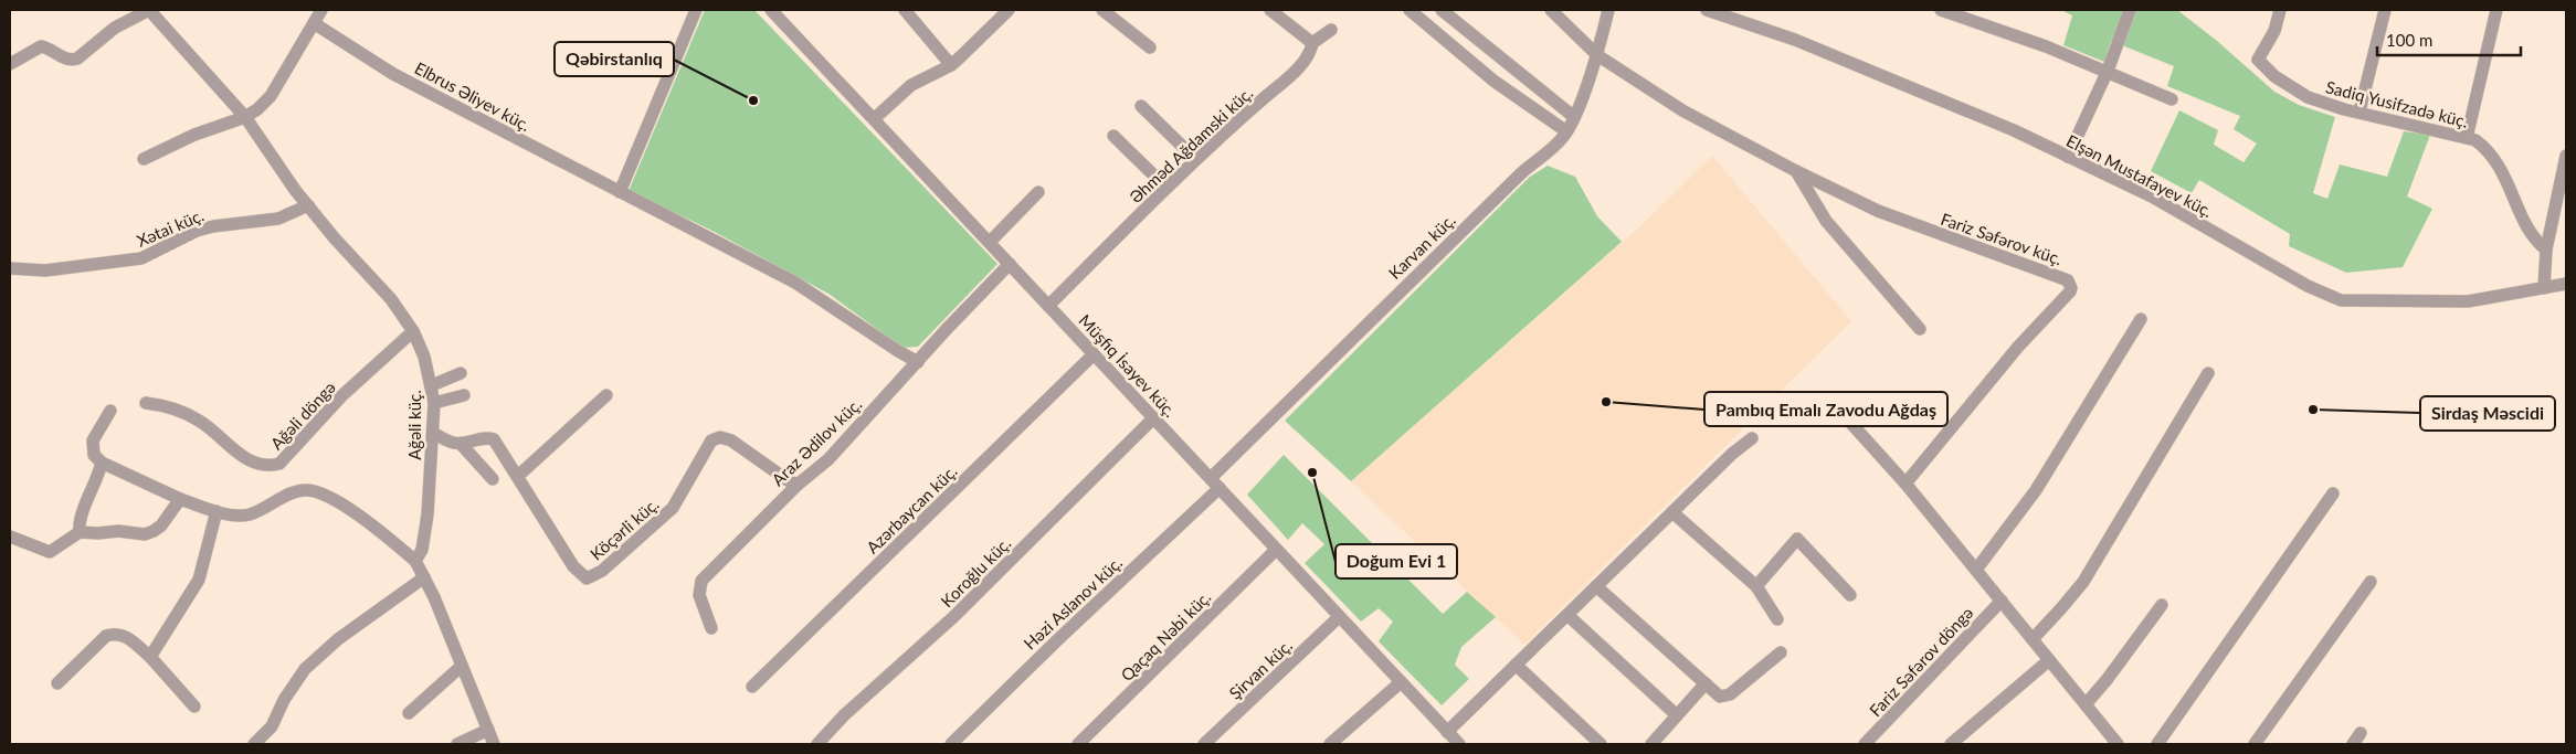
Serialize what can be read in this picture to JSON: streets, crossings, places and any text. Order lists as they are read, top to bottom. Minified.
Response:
{"streets":{"street":["Elbrus Əliyev küç.","Sadiq Yusifzadə küç.","Əhməd Ağdamski küç.","Elşən Mustafayev küç.","Xətai küç.","Fariz Səfərov küç.","Karvan küç.","Müşfiq İsayev küç.","Ağəli döngə","Ağəli küç.","Araz Ədilov küç.","Azərbaycan küç.","Köçərli küç.","Koroğlu küç.","Həzi Aslanov küç.","Qaçaq Nəbi küç.","Fariz Səfərov döngə","Şirvan küç."]},"crossings":[["Elbrus Əliyev küç.","Araz Ədilov küç."],["Əhməd Ağdamski küç.","Müşfiq İsayev küç."],["Xətai küç.","Ağəli küç."],["Fariz Səfərov küç.","Karvan küç."],["Karvan küç.","Müşfiq İsayev küç."],["Müşfiq İsayev küç.","Araz Ədilov küç."],["Müşfiq İsayev küç.","Azərbaycan küç."],["Müşfiq İsayev küç.","Koroğlu küç."],["Müşfiq İsayev küç.","Həzi Aslanov küç."],["Müşfiq İsayev küç.","Qaçaq Nəbi küç."],["Müşfiq İsayev küç.","Şirvan küç."],["Ağəli döngə","Ağəli küç."],["Araz Ədilov küç.","Köçərli küç."]],"places":["Qəbirstanlıq","Pambıq Emalı Zavodu Ağdaş","Sirdaş Məscidi","Doğum Evi 1"],"scale_bar":"100 m"}
